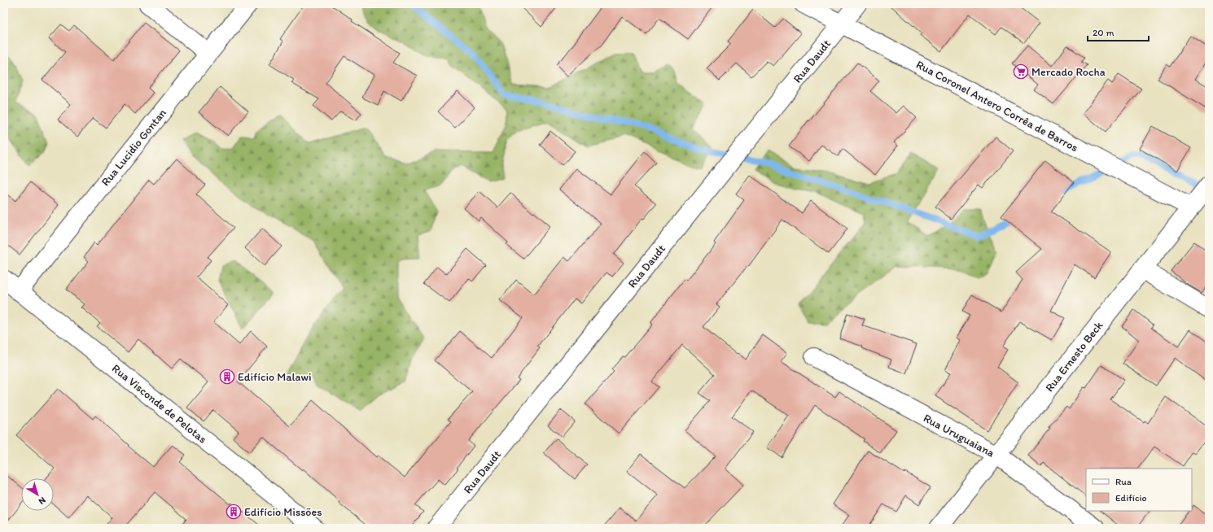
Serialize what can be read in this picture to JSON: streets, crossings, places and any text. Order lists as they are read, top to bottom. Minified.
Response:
{"streets":{"street":["Rua Daudt","Rua Coronel Antero Corrêa de Barros","Rua Lucidio Gontan","Rua Ernesto Beck","Rua Visconde de Pelotas","Rua Uruguaiana"]},"crossings":[["Rua Daudt","Rua Coronel Antero Corrêa de Barros"],["Rua Coronel Antero Corrêa de Barros","Rua Ernesto Beck"],["Rua Lucidio Gontan","Rua Visconde de Pelotas"],["Rua Ernesto Beck","Rua Uruguaiana"]],"places":{"supermarket":["Mercado Rocha"],"building":["Edifício Malawi","Edifício Missões"]},"legend":["Rua","Edifício"],"scale_bar":"20 m","north":"bottom right"}
